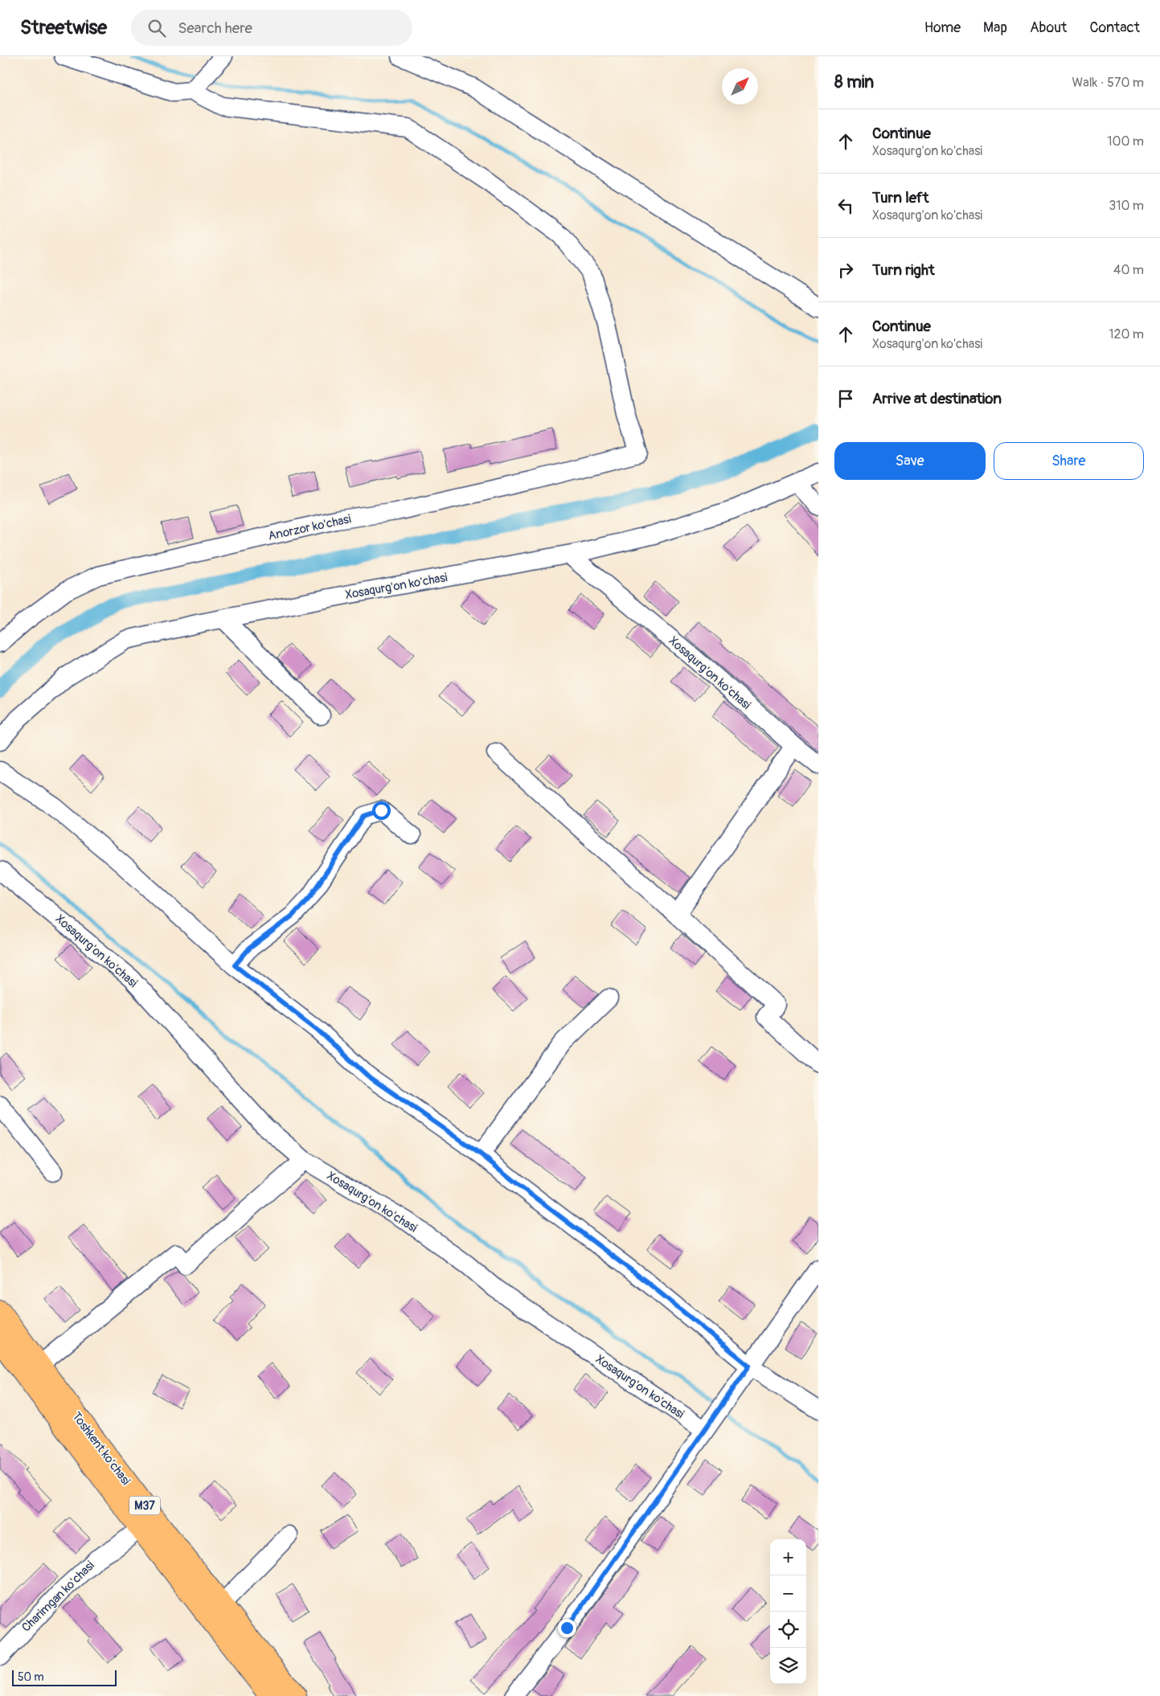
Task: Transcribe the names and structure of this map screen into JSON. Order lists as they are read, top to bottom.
{
  "streets": {
    "highway": ["Toshkent ko'chasi", "M37"],
    "street": ["Anorzor ko'chasi", "Xosaqurg'on ko'chasi", "Charimgan ko'chasi"]
  },
  "crossings": [
    ["Toshkent ko'chasi", "Charimgan ko'chasi"]
  ],
  "scale_bar": "50 m",
  "north": "top right",
  "page": {
    "header": "Streetwise",
    "search": "Search here",
    "nav": [
      "Home",
      "Map",
      "About",
      "Contact"
    ],
    "heading": ["8 min", "Walk · 570 m"],
    "list": [
      ["Continue", "Xosaqurg'on ko'chasi", "100 m"],
      ["Turn left", "Xosaqurg'on ko'chasi", "310 m"],
      ["Turn right", "40 m"],
      ["Continue", "Xosaqurg'on ko'chasi", "120 m"],
      "Arrive at destination"
    ],
    "buttons": ["Save", "Share"],
    "map_buttons": ["+", "−"],
    "scale": "50 m"
  }
}
